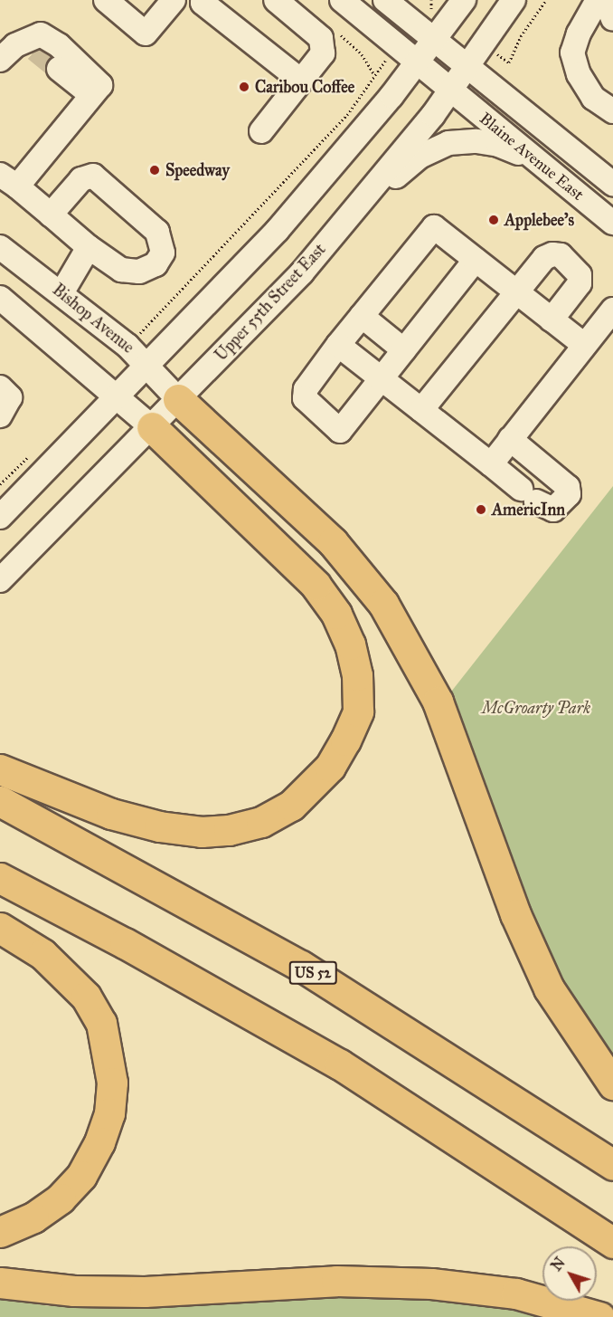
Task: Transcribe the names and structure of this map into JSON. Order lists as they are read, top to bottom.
{
  "streets": {
    "highway": ["US 52"],
    "street": ["Blaine Avenue East", "Upper 55th Street East", "Bishop Avenue"]
  },
  "crossings": [
    ["Blaine Avenue East", "Upper 55th Street East"],
    ["Upper 55th Street East", "Bishop Avenue"]
  ],
  "parks": ["McGroarty Park"],
  "places": [
    "Caribou Coffee",
    "Speedway",
    "Applebee's",
    "AmericInn"
  ],
  "north": "top left"
}
